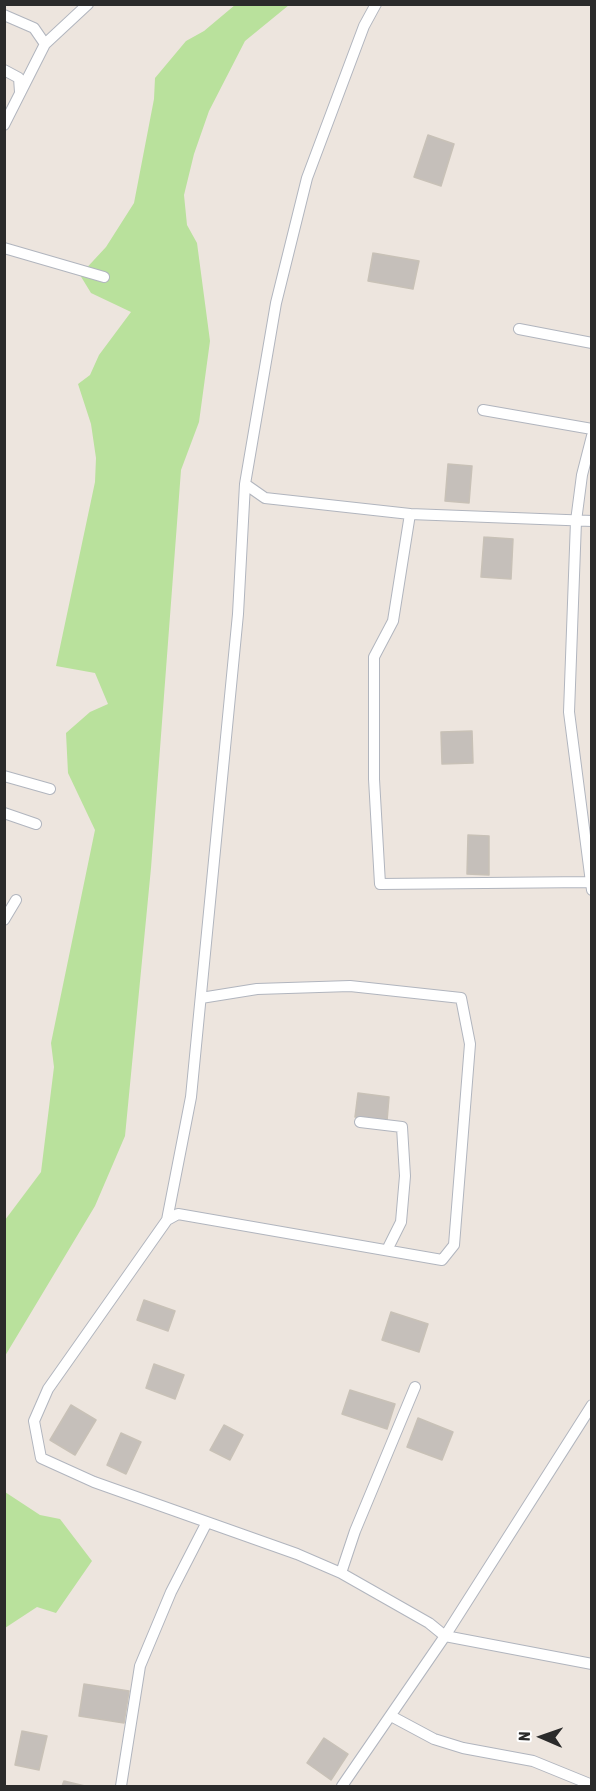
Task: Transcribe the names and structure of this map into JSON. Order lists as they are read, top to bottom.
{
  "north": "left"
}
